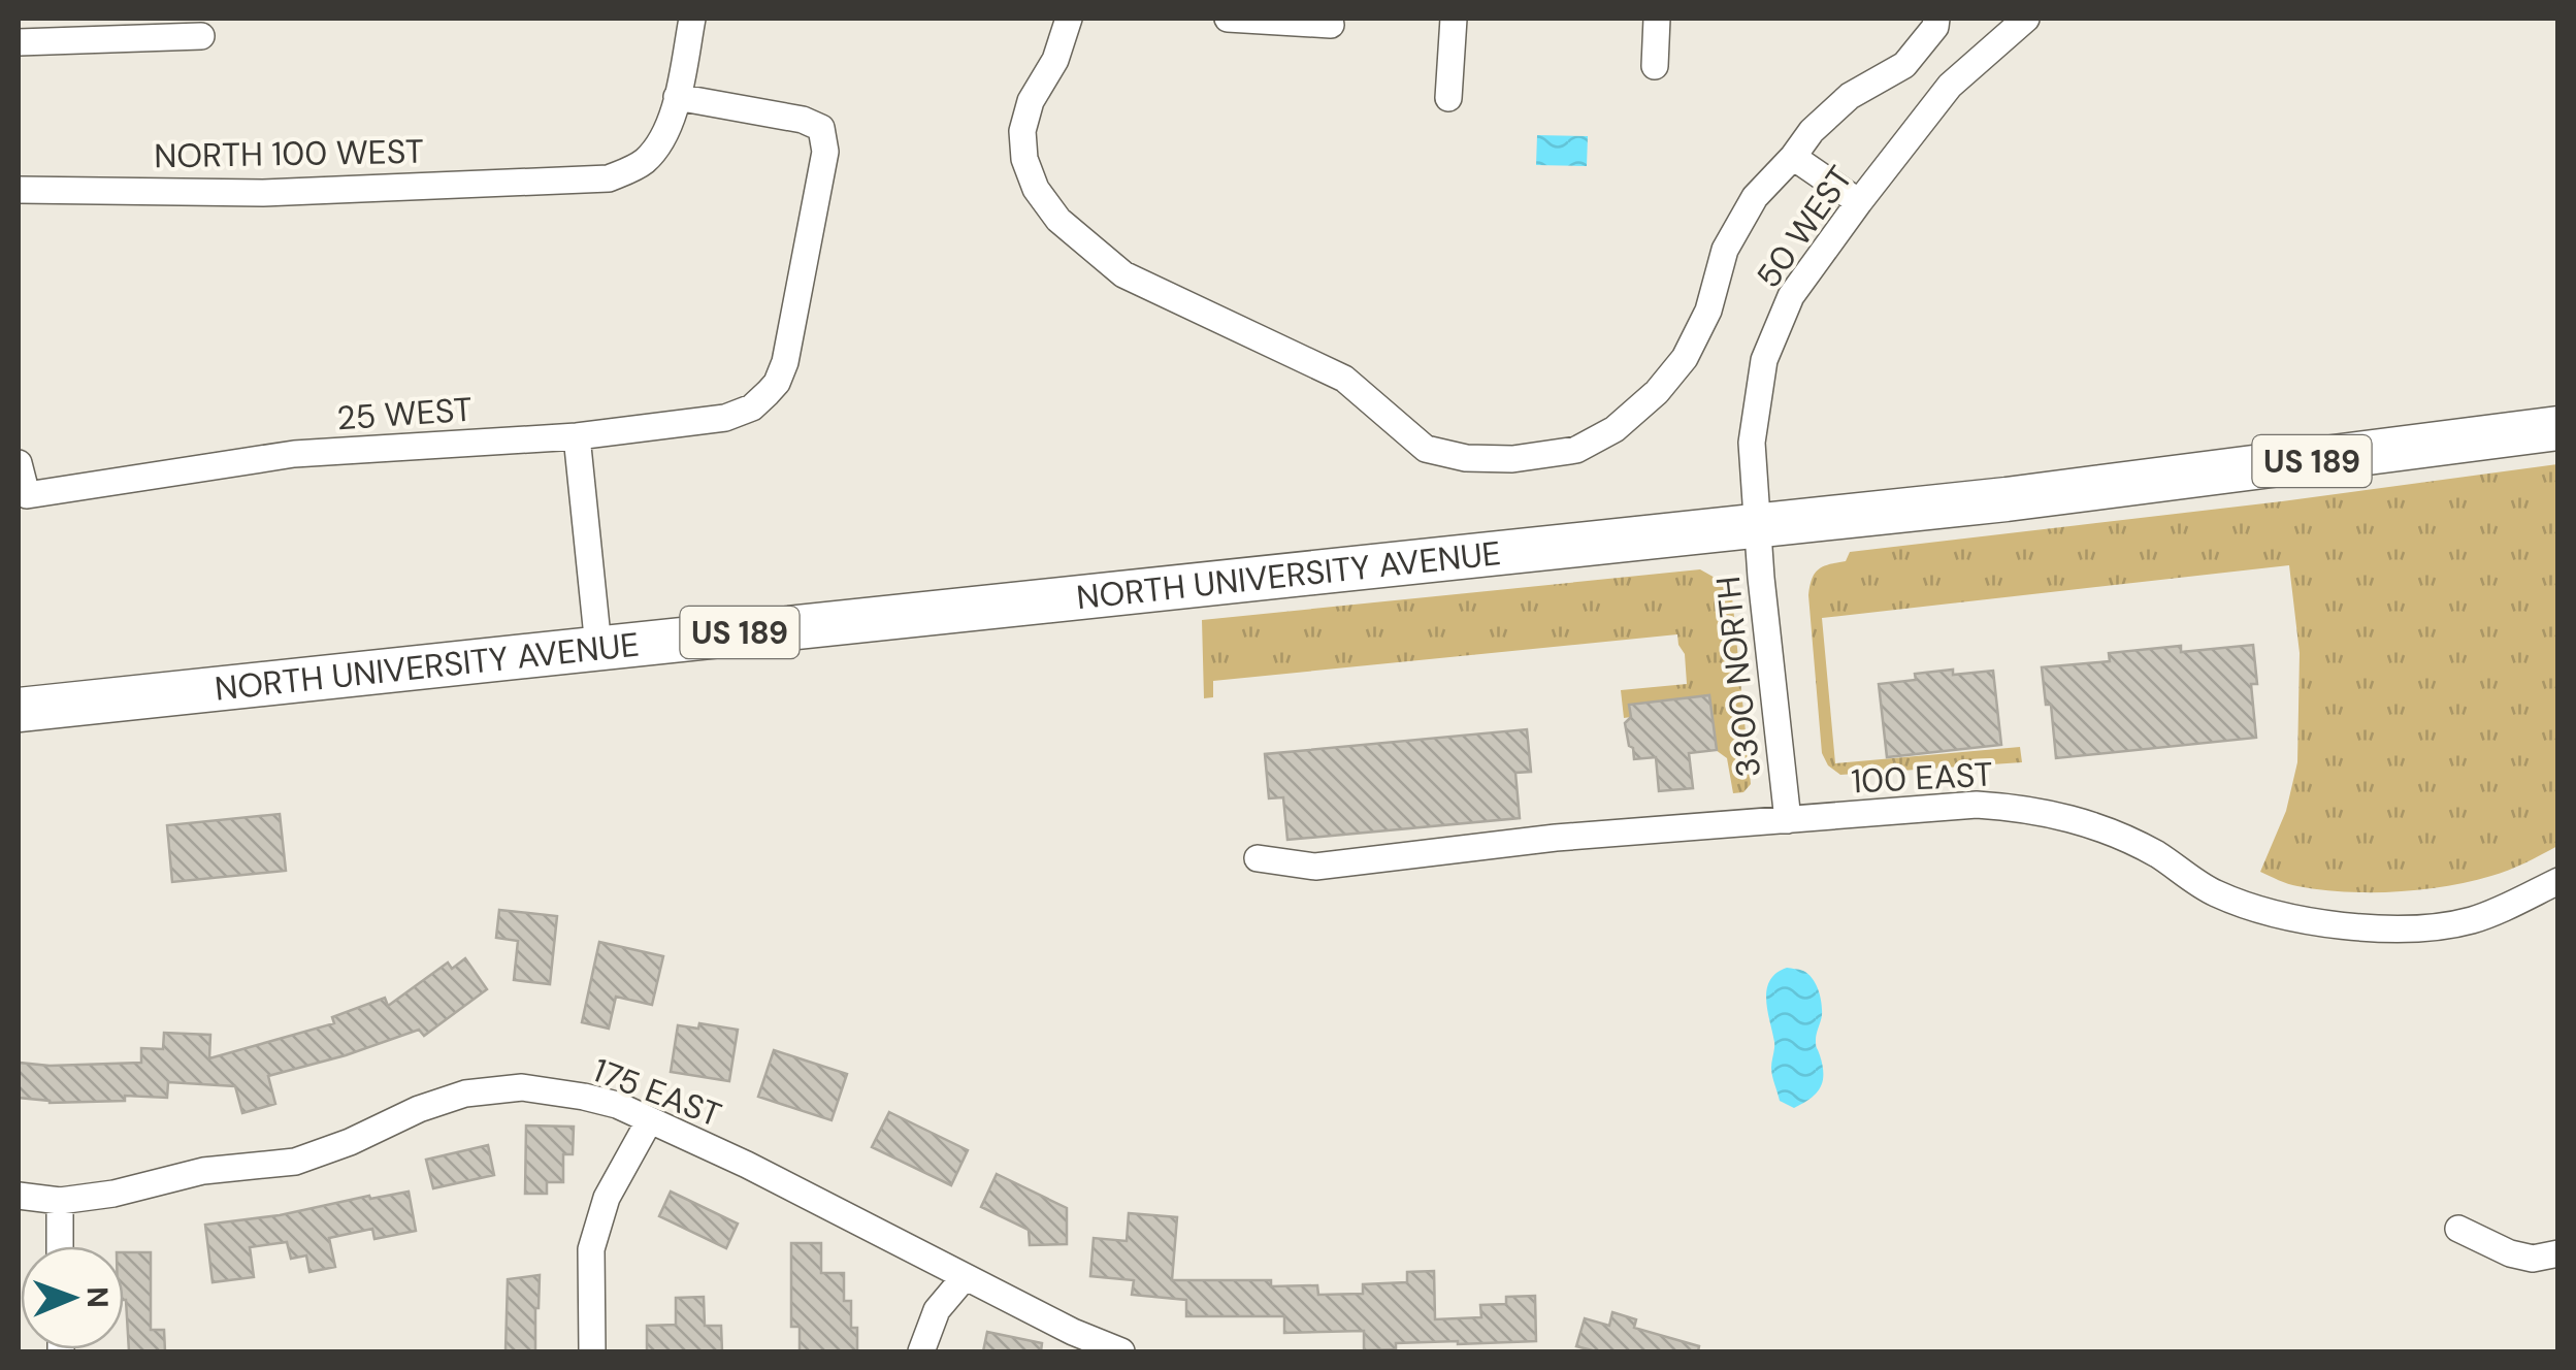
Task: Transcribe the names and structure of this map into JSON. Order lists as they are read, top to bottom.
{
  "streets": {
    "highway": ["US 189", "NORTH UNIVERSITY AVENUE"],
    "street": [
      "NORTH 100 WEST",
      "50 WEST",
      "25 WEST",
      "3300 NORTH",
      "100 EAST",
      "175 EAST"
    ]
  },
  "crossings": [
    ["NORTH 100 WEST", "25 WEST"],
    ["50 WEST", "NORTH UNIVERSITY AVENUE"],
    ["50 WEST", "3300 NORTH"],
    ["NORTH UNIVERSITY AVENUE", "3300 NORTH"],
    ["3300 NORTH", "100 EAST"]
  ],
  "north": "right"
}
